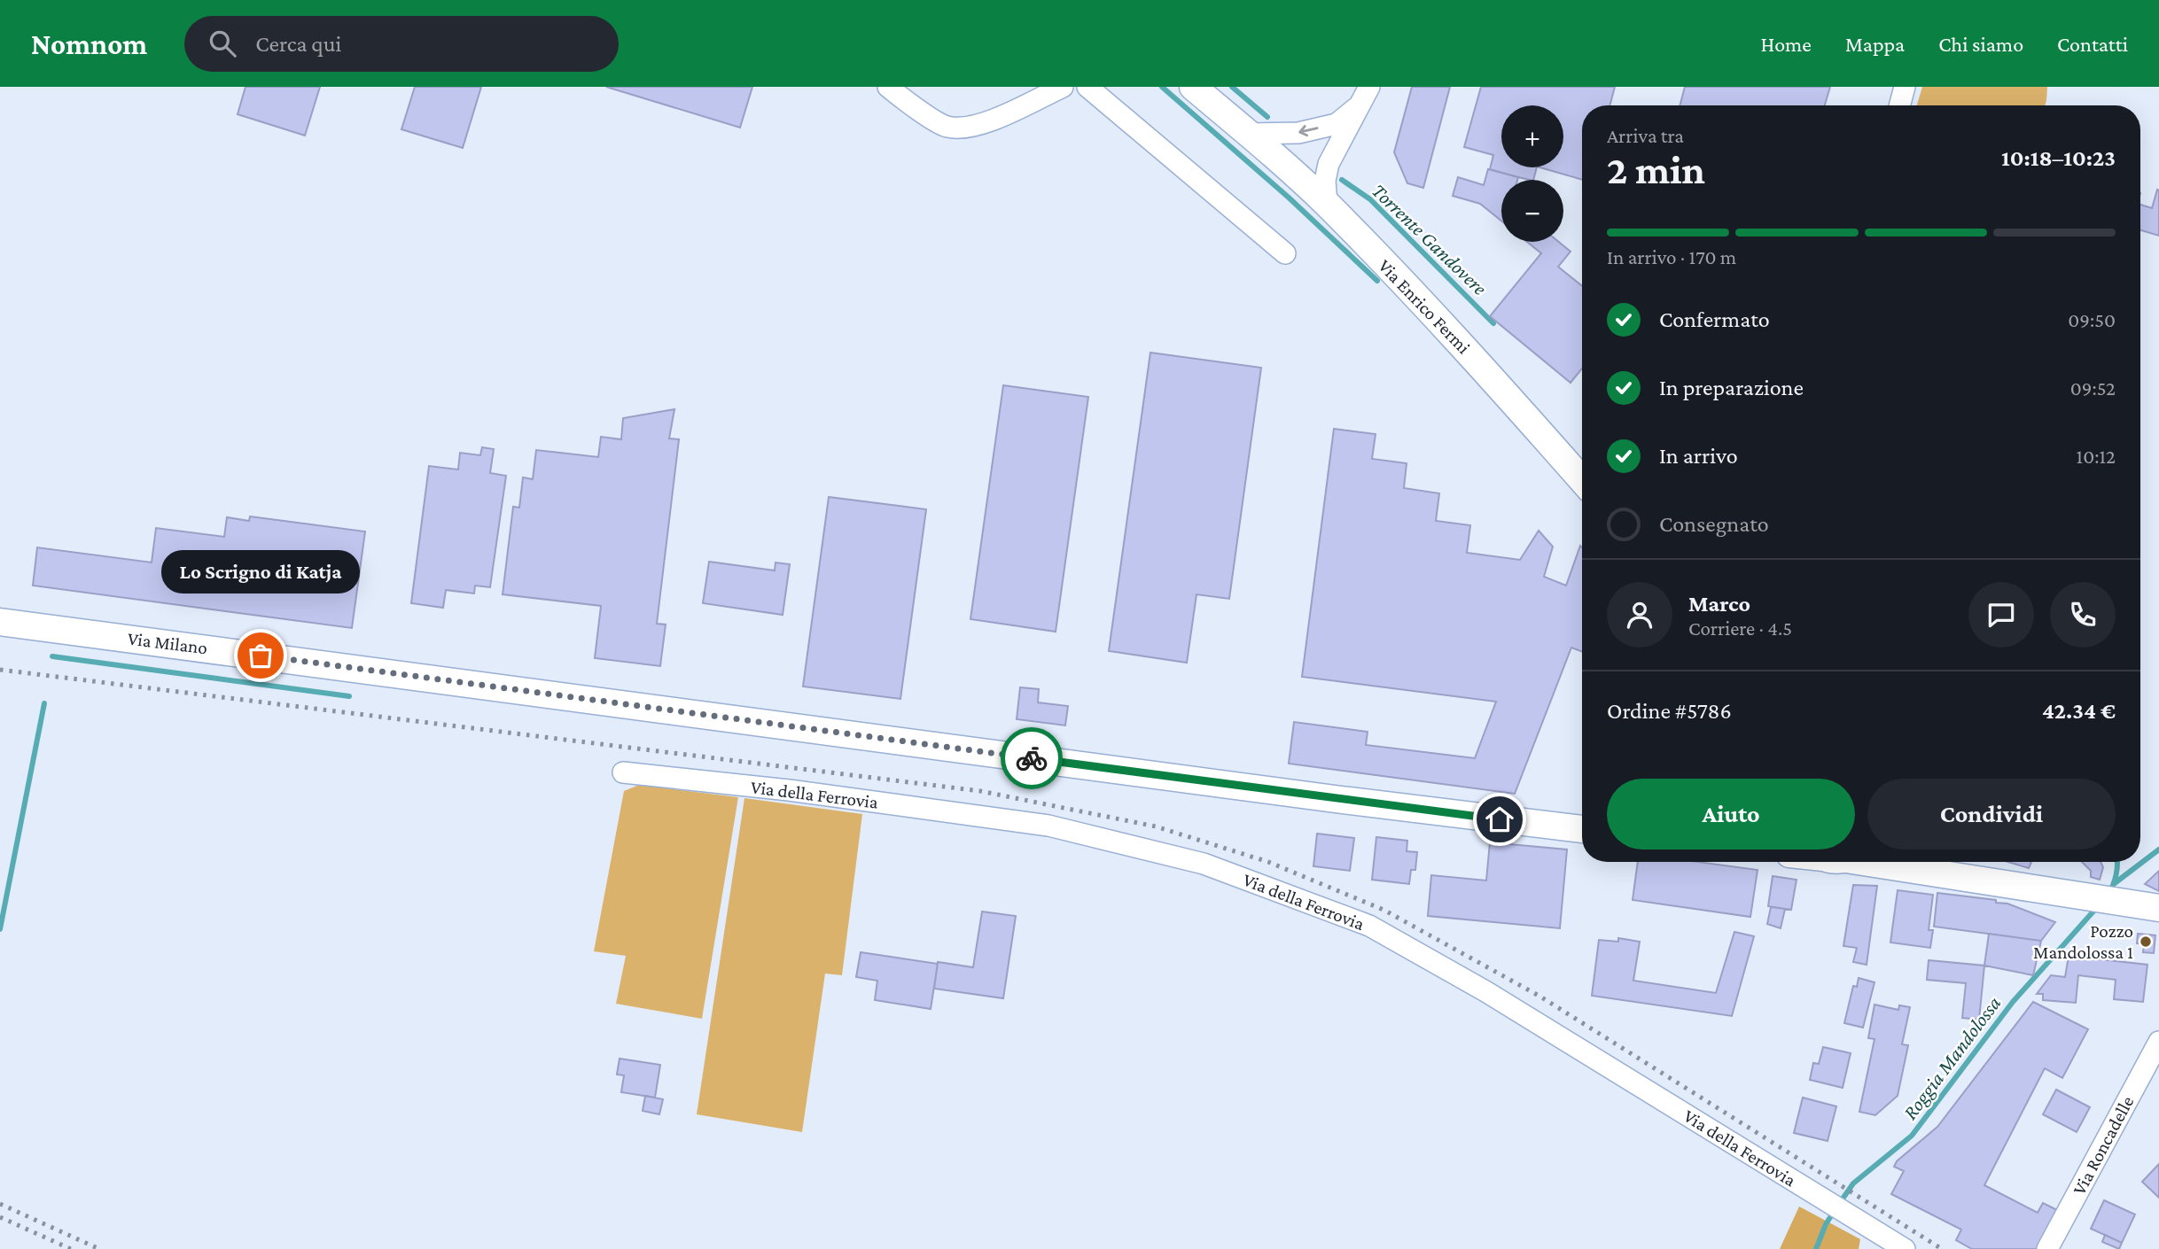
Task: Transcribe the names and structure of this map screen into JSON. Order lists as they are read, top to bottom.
{
  "streets": {
    "main road": ["Via Enrico Fermi", "Via Milano"],
    "street": ["Via della Ferrovia", "Via Roncadelle"]
  },
  "water": ["Torrente Gandovere", "Roggia Mandolossa"],
  "places": ["Lo Scrigno di Katja", "Pozzo Mandolossa 1"],
  "page": {
    "header": "Nomnom",
    "search": "Cerca qui",
    "nav": [
      "Home",
      "Mappa",
      "Chi siamo",
      "Contatti"
    ],
    "map_buttons": ["+", "−"],
    "heading": ["2 min", "Arriva tra", "10:18–10:23"],
    "panel": [
      "Marco",
      "Corriere · 4.5",
      "Ordine #5786",
      "42.34 €"
    ],
    "bar": "In arrivo · 170 m",
    "list": [
      ["Confermato", "09:50"],
      ["In preparazione", "09:52"],
      ["In arrivo", "10:12"],
      "Consegnato"
    ],
    "bubble": "Lo Scrigno di Katja",
    "buttons": ["Aiuto", "Condividi"]
  }
}
